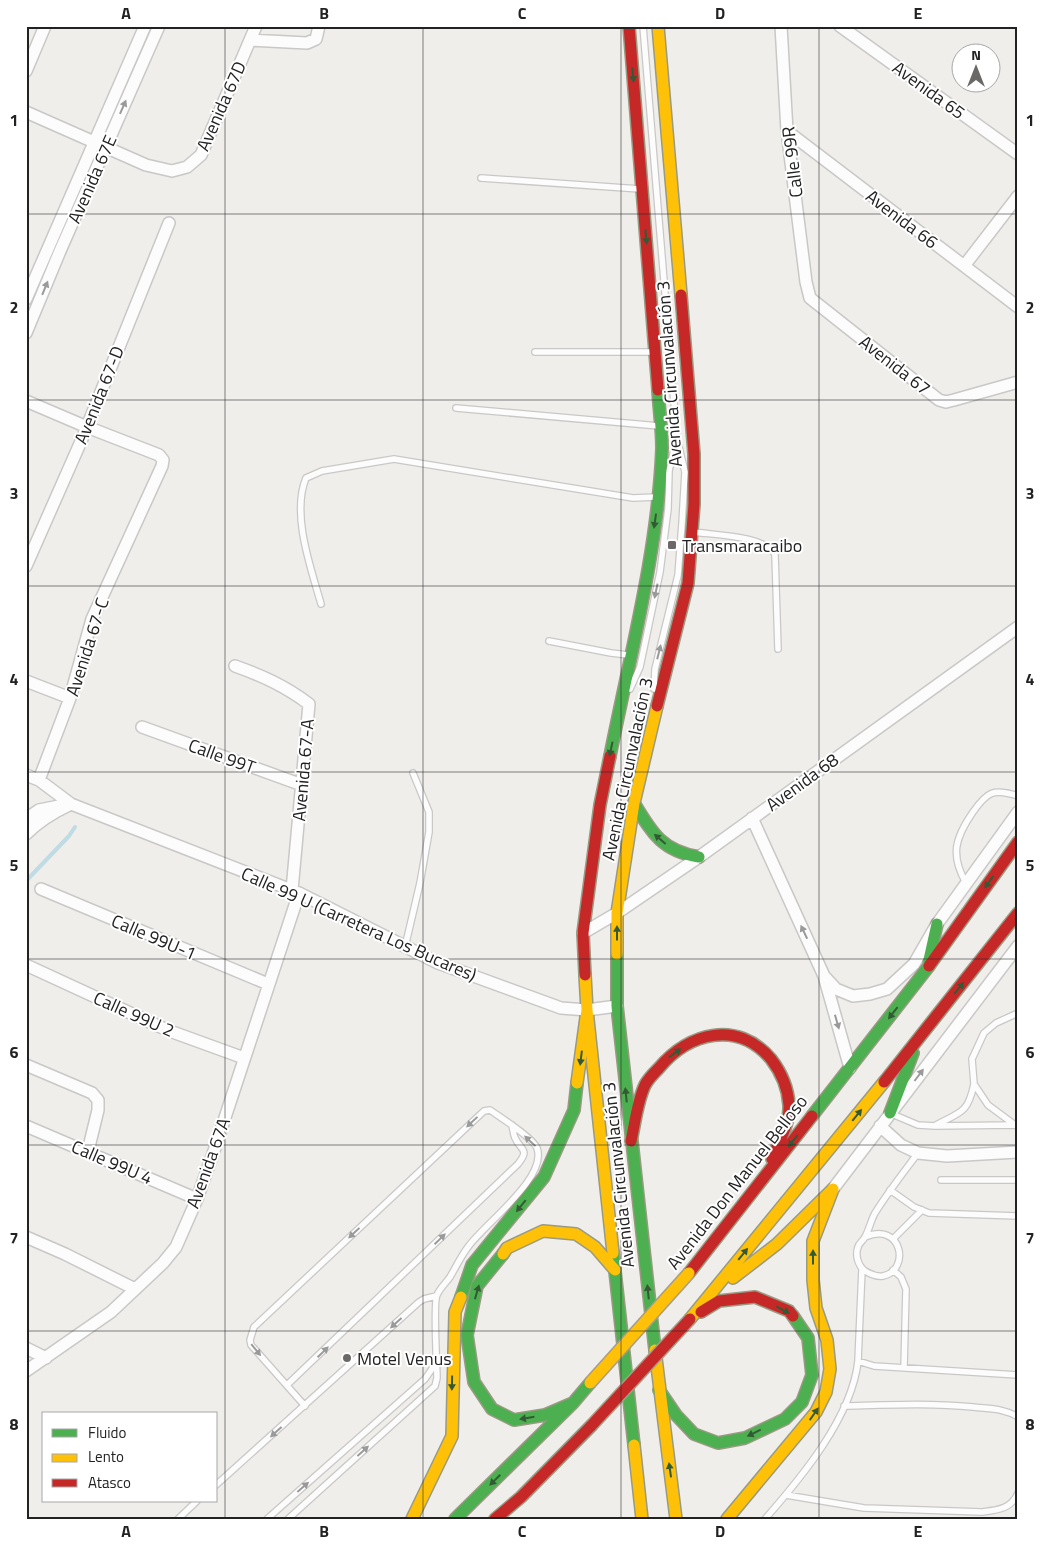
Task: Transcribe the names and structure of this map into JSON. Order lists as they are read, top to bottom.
{
  "streets": {
    "main road": ["Avenida Circunvalación 3", "Avenida Don Manuel Belloso"],
    "street": [
      "Avenida 65",
      "Avenida 67D",
      "Calle 99R",
      "Avenida 67E",
      "Avenida 66",
      "Avenida 67",
      "Avenida 67-D",
      "Avenida 67-C",
      "Calle 99T",
      "Avenida 67-A",
      "Avenida 68",
      "Calle 99 U (Carretera Los Bucares)",
      "Calle 99U-1",
      "Calle 99U 2",
      "Calle 99U 4",
      "Avenida 67A"
    ]
  },
  "crossings": [
    ["Avenida 67D", "Avenida 67E"],
    ["Calle 99R", "Avenida 66"],
    ["Calle 99R", "Avenida 67"],
    ["Avenida Circunvalación 3", "Avenida 68"],
    ["Avenida Circunvalación 3", "Calle 99 U (Carretera Los Bucares)"],
    ["Avenida 67-D", "Avenida 67-C"],
    ["Avenida 67-C", "Calle 99 U (Carretera Los Bucares)"],
    ["Calle 99T", "Avenida 67-A"],
    ["Avenida 67-A", "Calle 99 U (Carretera Los Bucares)"],
    ["Avenida 67-A", "Avenida 67A"],
    ["Calle 99 U (Carretera Los Bucares)", "Avenida 67A"],
    ["Calle 99U-1", "Avenida 67A"],
    ["Calle 99U 2", "Avenida 67A"],
    ["Calle 99U 4", "Avenida 67A"]
  ],
  "places": {
    "transit": ["Transmaracaibo"],
    "other": ["Motel Venus"]
  },
  "legend": ["Fluido", "Lento", "Atasco"],
  "north": "top",
  "grid": {
    "columns": [
      "A",
      "B",
      "C",
      "D",
      "E"
    ],
    "rows": [
      "1",
      "2",
      "3",
      "4",
      "5",
      "6",
      "7",
      "8"
    ]
  }
}
